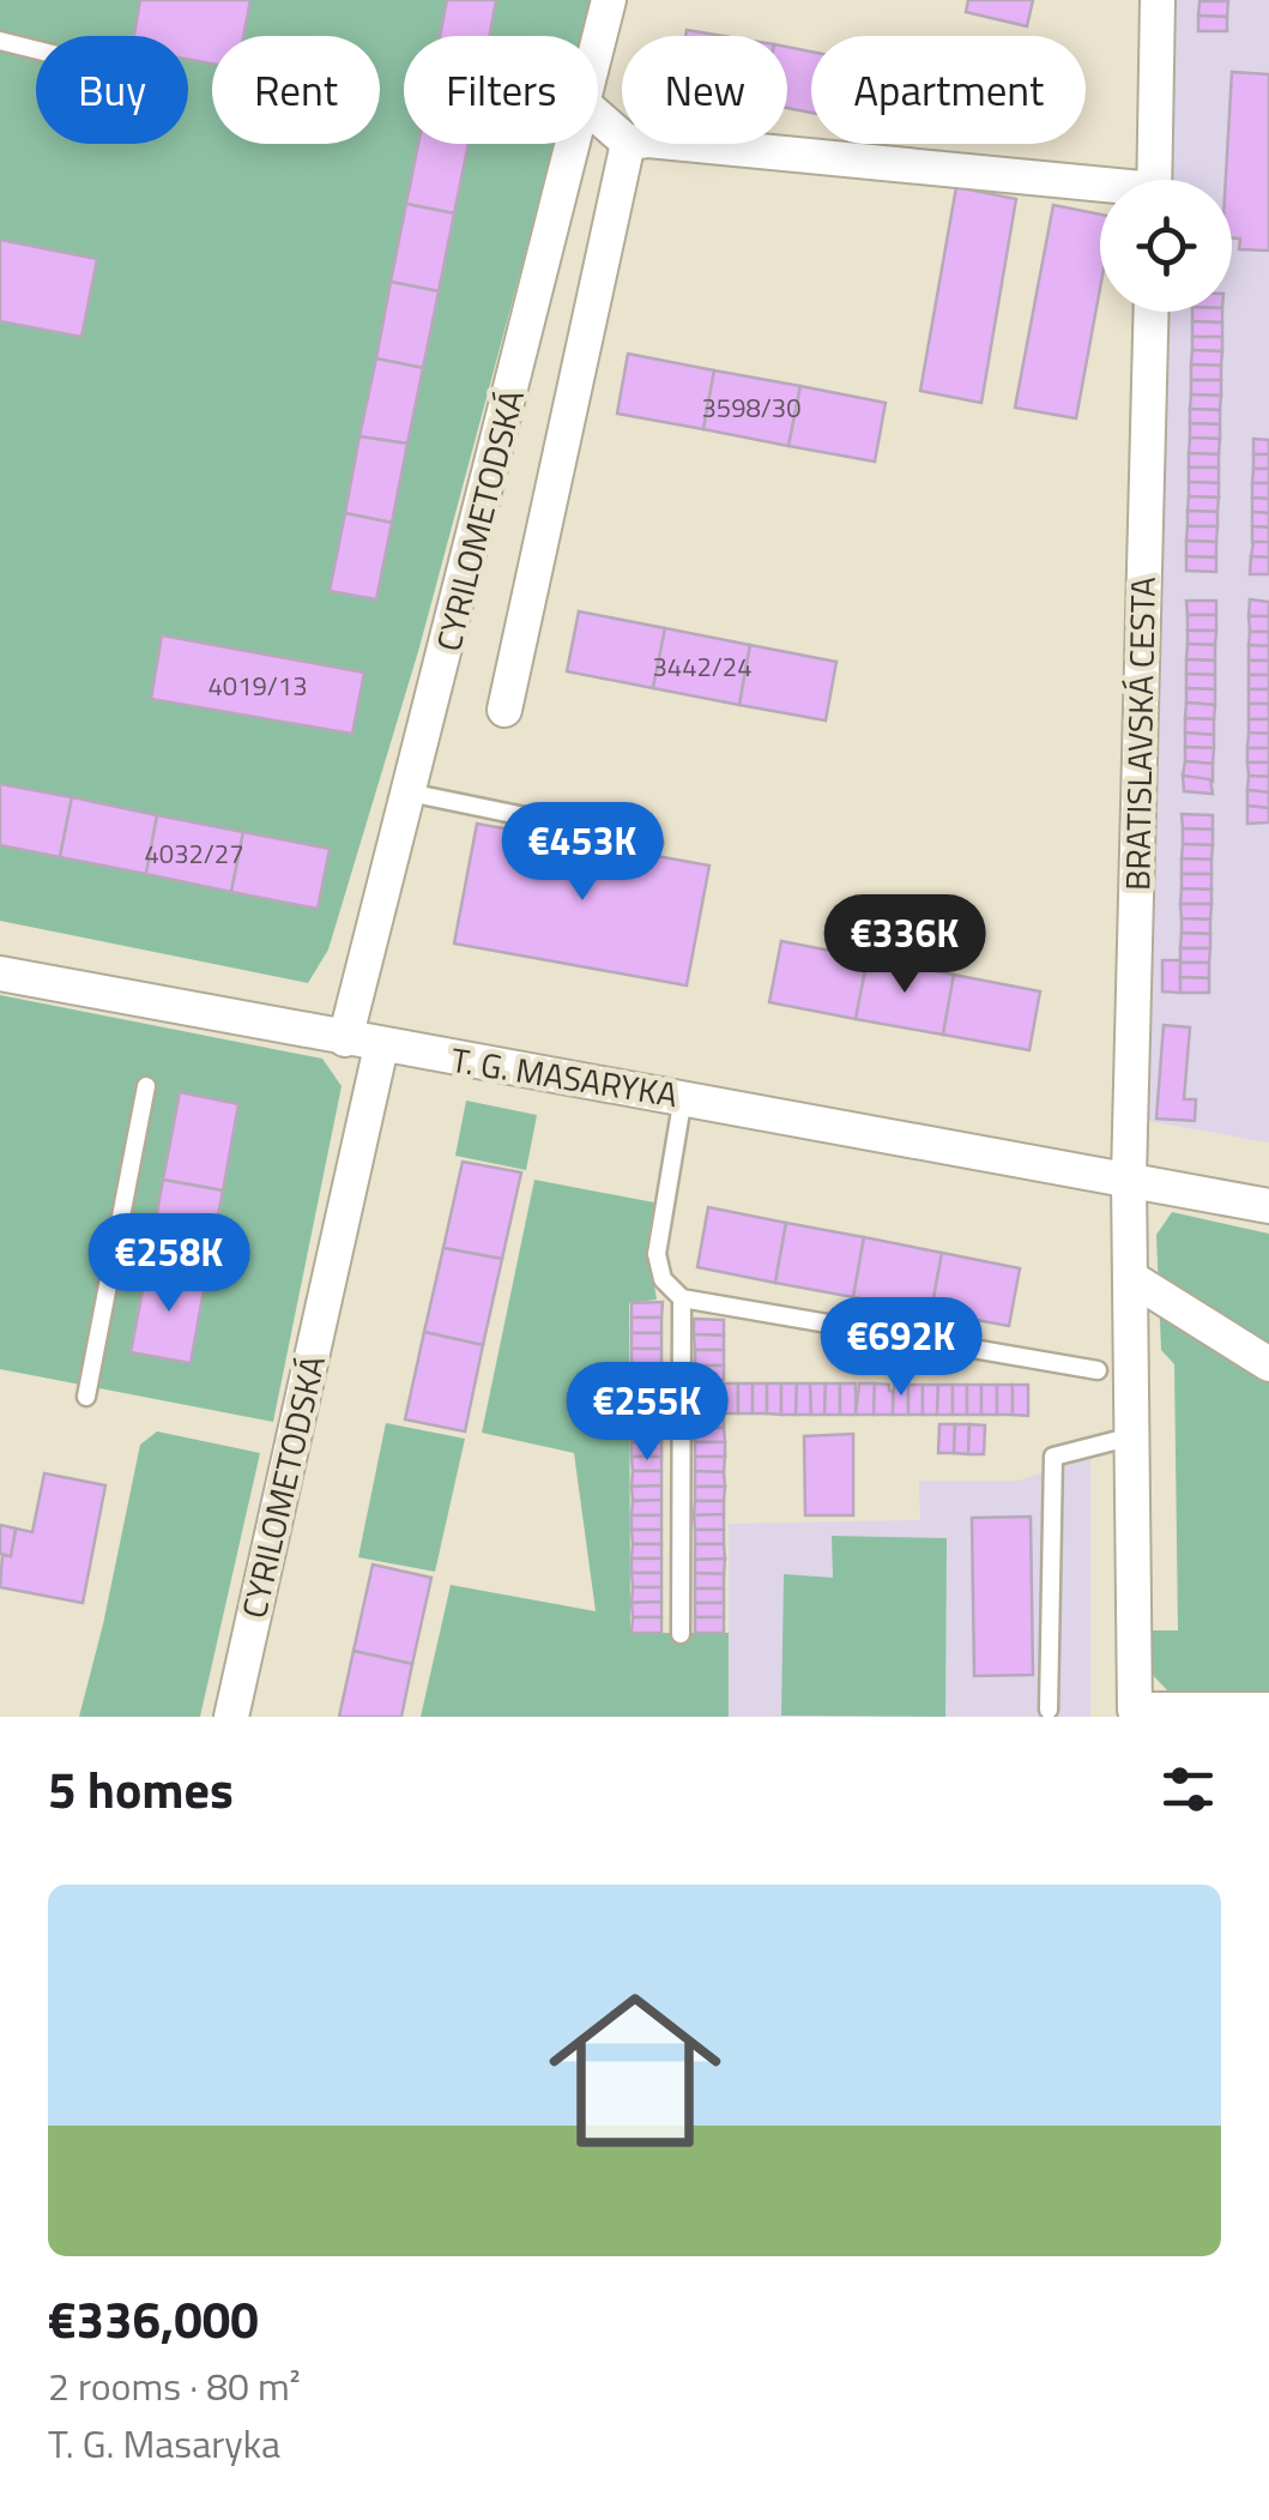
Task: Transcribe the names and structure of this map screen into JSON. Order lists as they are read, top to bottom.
{
  "streets": {
    "street": ["CYRILOMETODSKÁ", "BRATISLAVSKÁ CESTA", "T. G. MASARYKA"]
  },
  "crossings": [
    ["CYRILOMETODSKÁ", "T. G. MASARYKA"],
    ["BRATISLAVSKÁ CESTA", "T. G. MASARYKA"]
  ],
  "house_numbers": [
    "3598/30",
    "3442/24",
    "4019/13",
    "4032/27"
  ],
  "page": {
    "chip": [
      "Buy",
      "Rent",
      "Filters",
      "New",
      "Apartment"
    ],
    "price": [
      "€453K",
      "€336K",
      "€258K",
      "€692K",
      "€255K"
    ],
    "heading": "5 homes",
    "list": [
      {
        "name": "€336,000",
        "note": "2 rooms · 80 m² · T. G. Masaryka"
      }
    ]
  }
}
